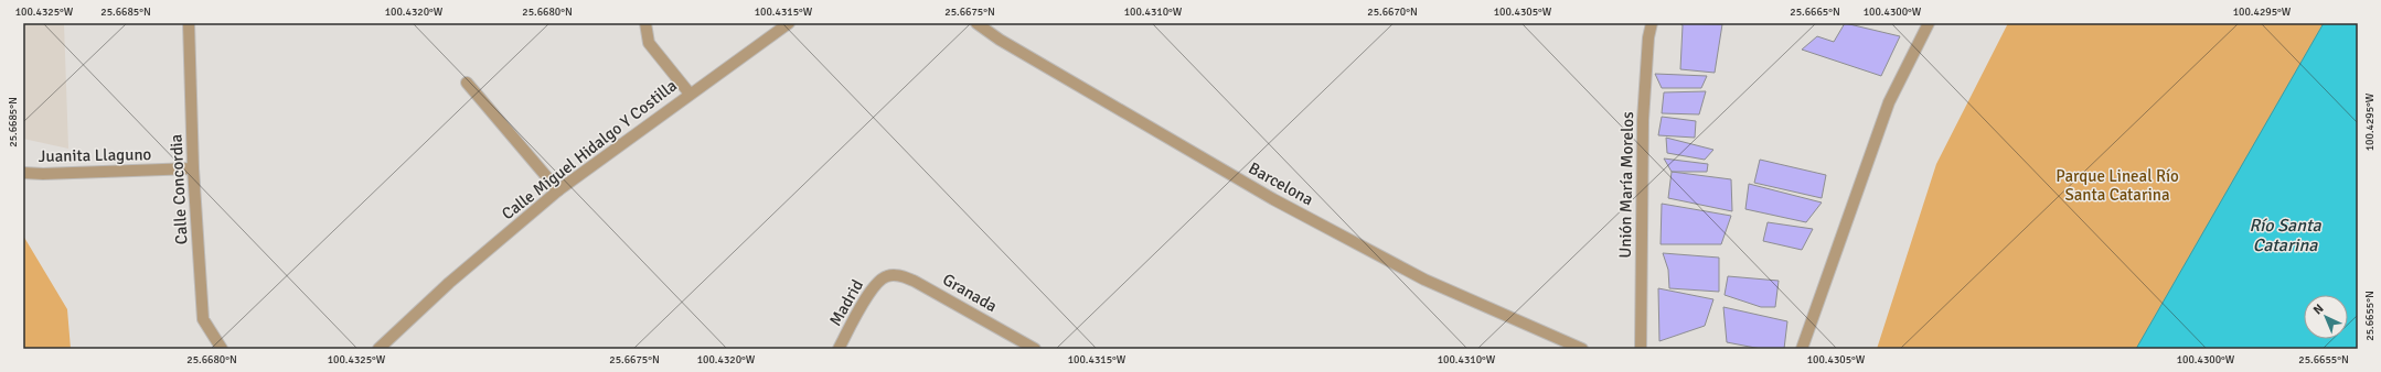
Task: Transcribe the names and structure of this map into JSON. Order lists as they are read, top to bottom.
{
  "streets": {
    "street": [
      "Calle Miguel Hidalgo Y Costilla",
      "Juanita Llaguno",
      "Barcelona",
      "Unión María Morelos",
      "Calle Concordia",
      "Granada",
      "Madrid"
    ]
  },
  "crossings": [
    ["Juanita Llaguno", "Calle Concordia"],
    ["Granada", "Madrid"]
  ],
  "water": ["Río Santa Catarina"],
  "parks": ["Parque Lineal Río Santa Catarina"],
  "north": "top left",
  "coordinates": [
    "100.4325°W",
    "25.6685°N",
    "100.4320°W",
    "25.6680°N",
    "100.4315°W",
    "25.6675°N",
    "100.4310°W",
    "25.6670°N",
    "100.4305°W",
    "25.6665°N",
    "100.4300°W",
    "100.4295°W",
    "25.6655°N"
  ]
}
